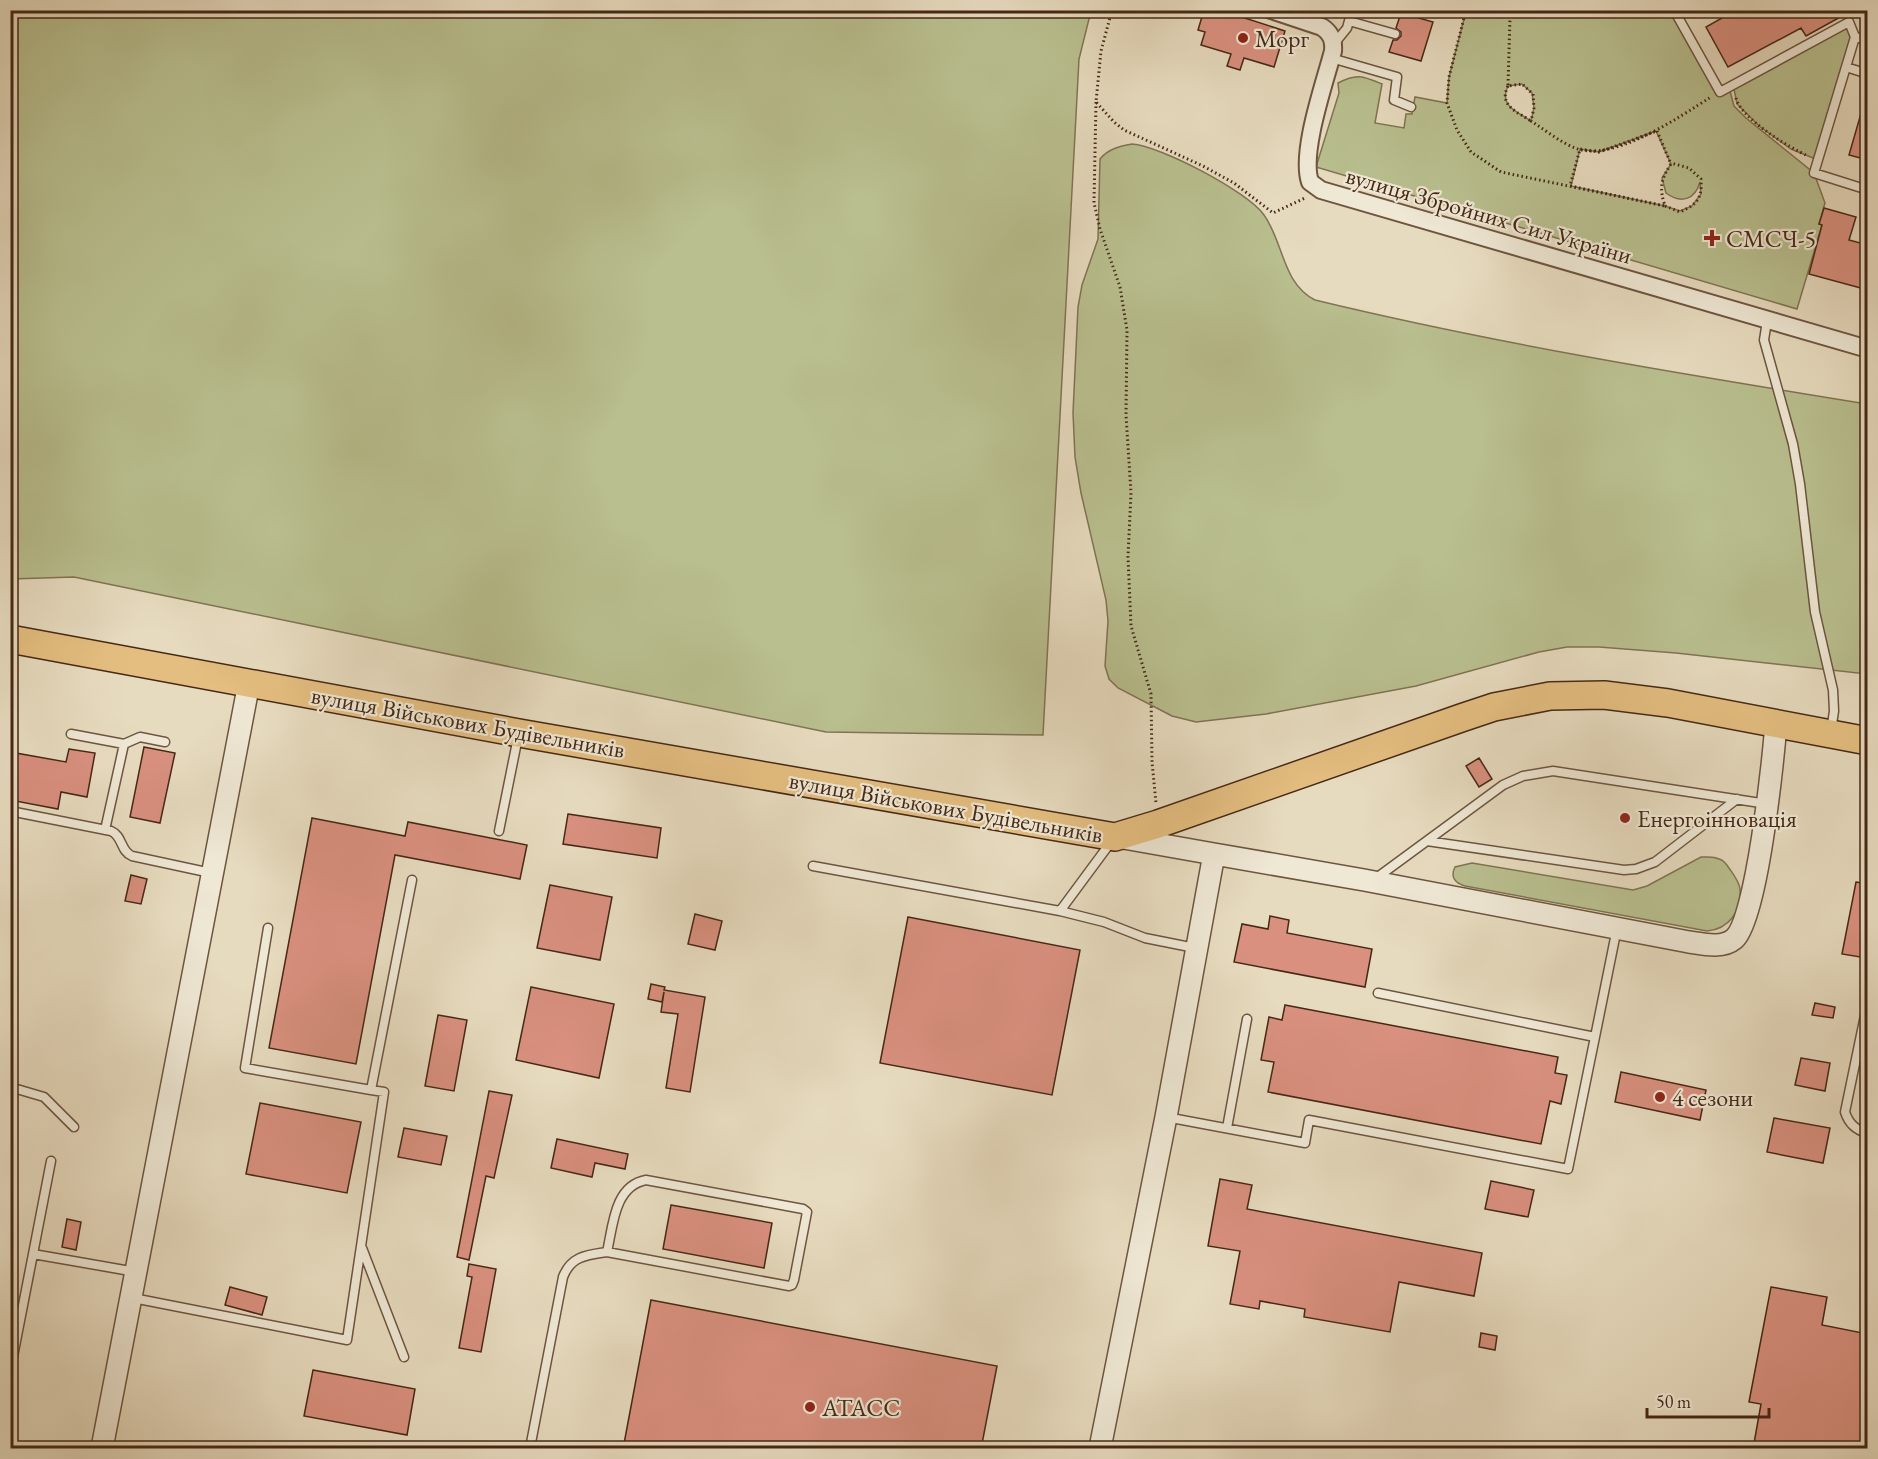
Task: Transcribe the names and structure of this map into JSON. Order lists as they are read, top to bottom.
{
  "streets": {
    "main road": ["вулиця Військових Будівельників"],
    "street": ["вулиця Збройних Сил України"]
  },
  "places": {
    "other": [
      "Морг",
      "Енергоінновація",
      "4 сезони",
      "АТАСС"
    ],
    "health": ["СМСЧ-5"]
  },
  "scale_bar": "50 m"
}
